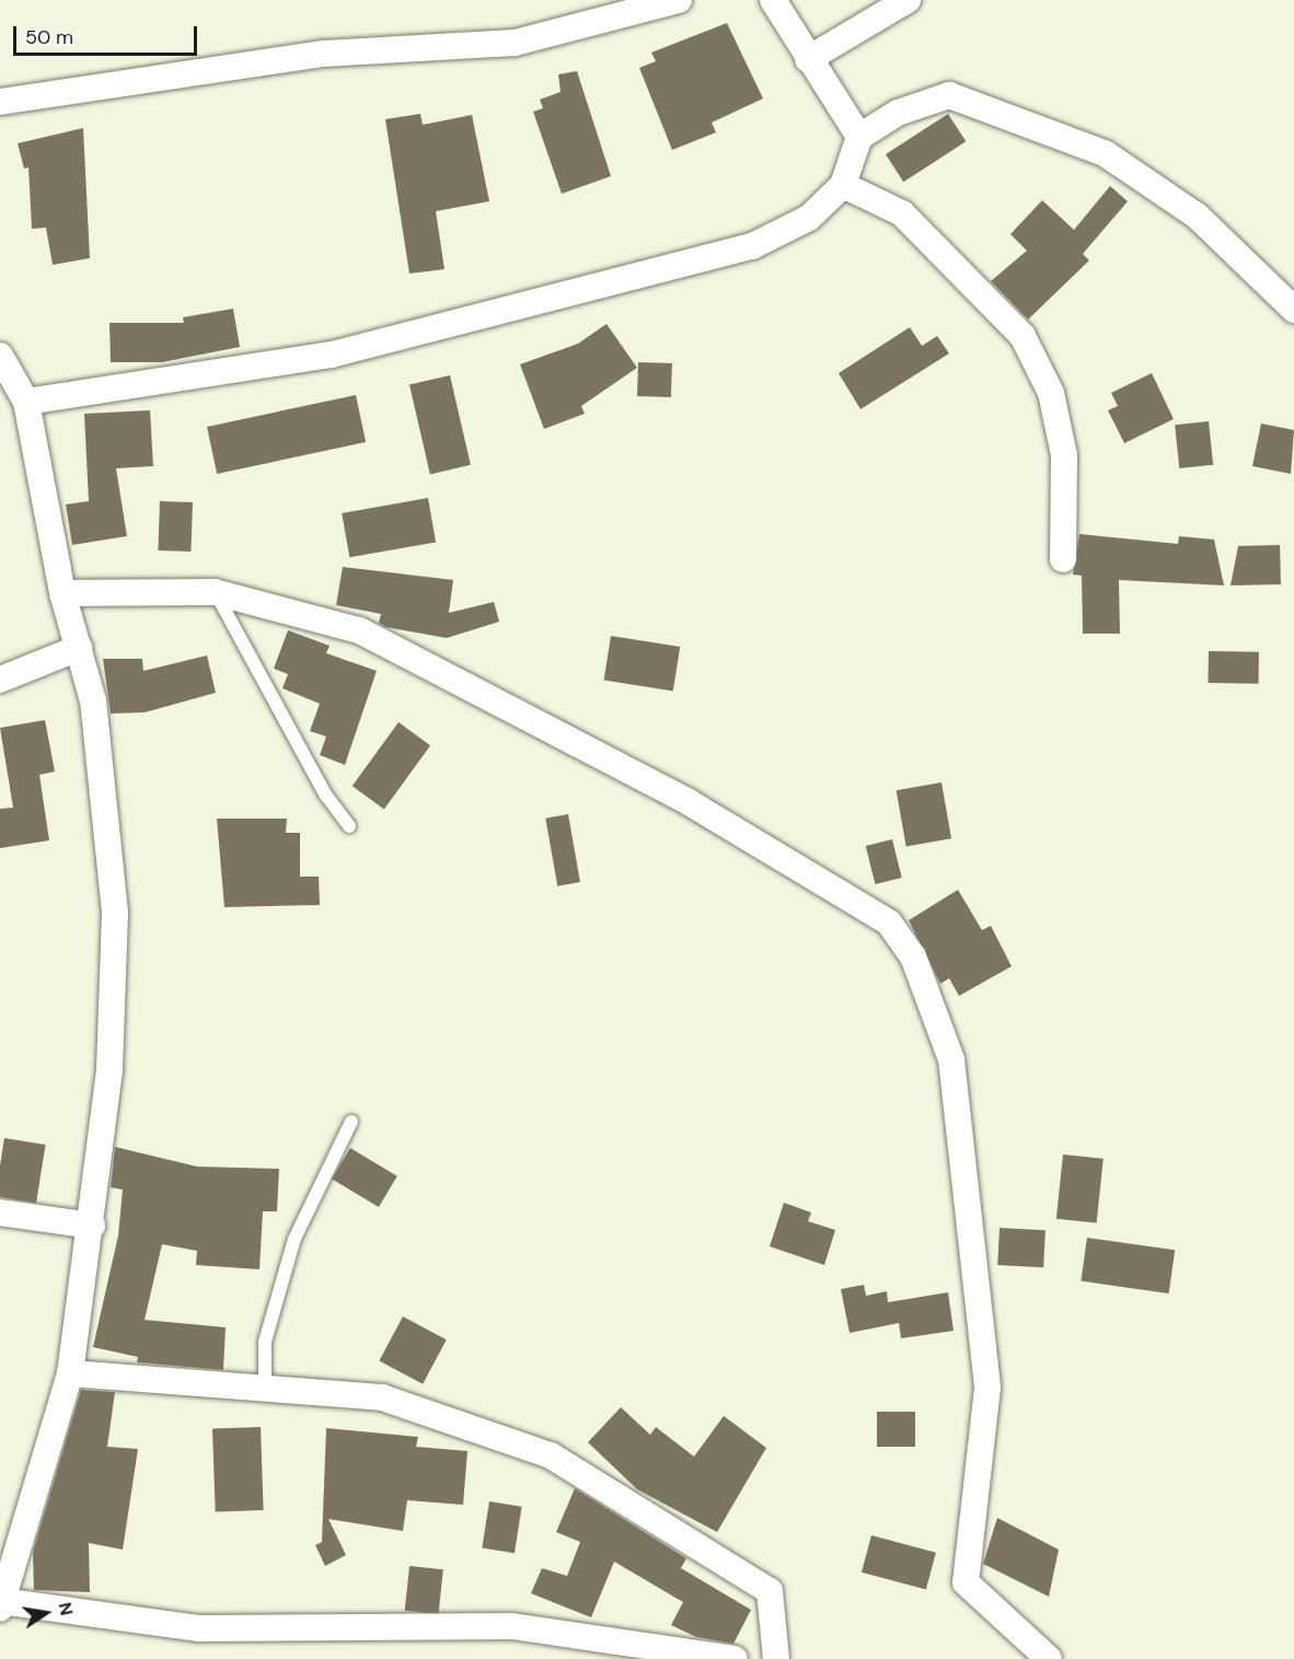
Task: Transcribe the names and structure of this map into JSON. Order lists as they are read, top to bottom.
{
  "scale_bar": "50 m",
  "north": "right"
}
